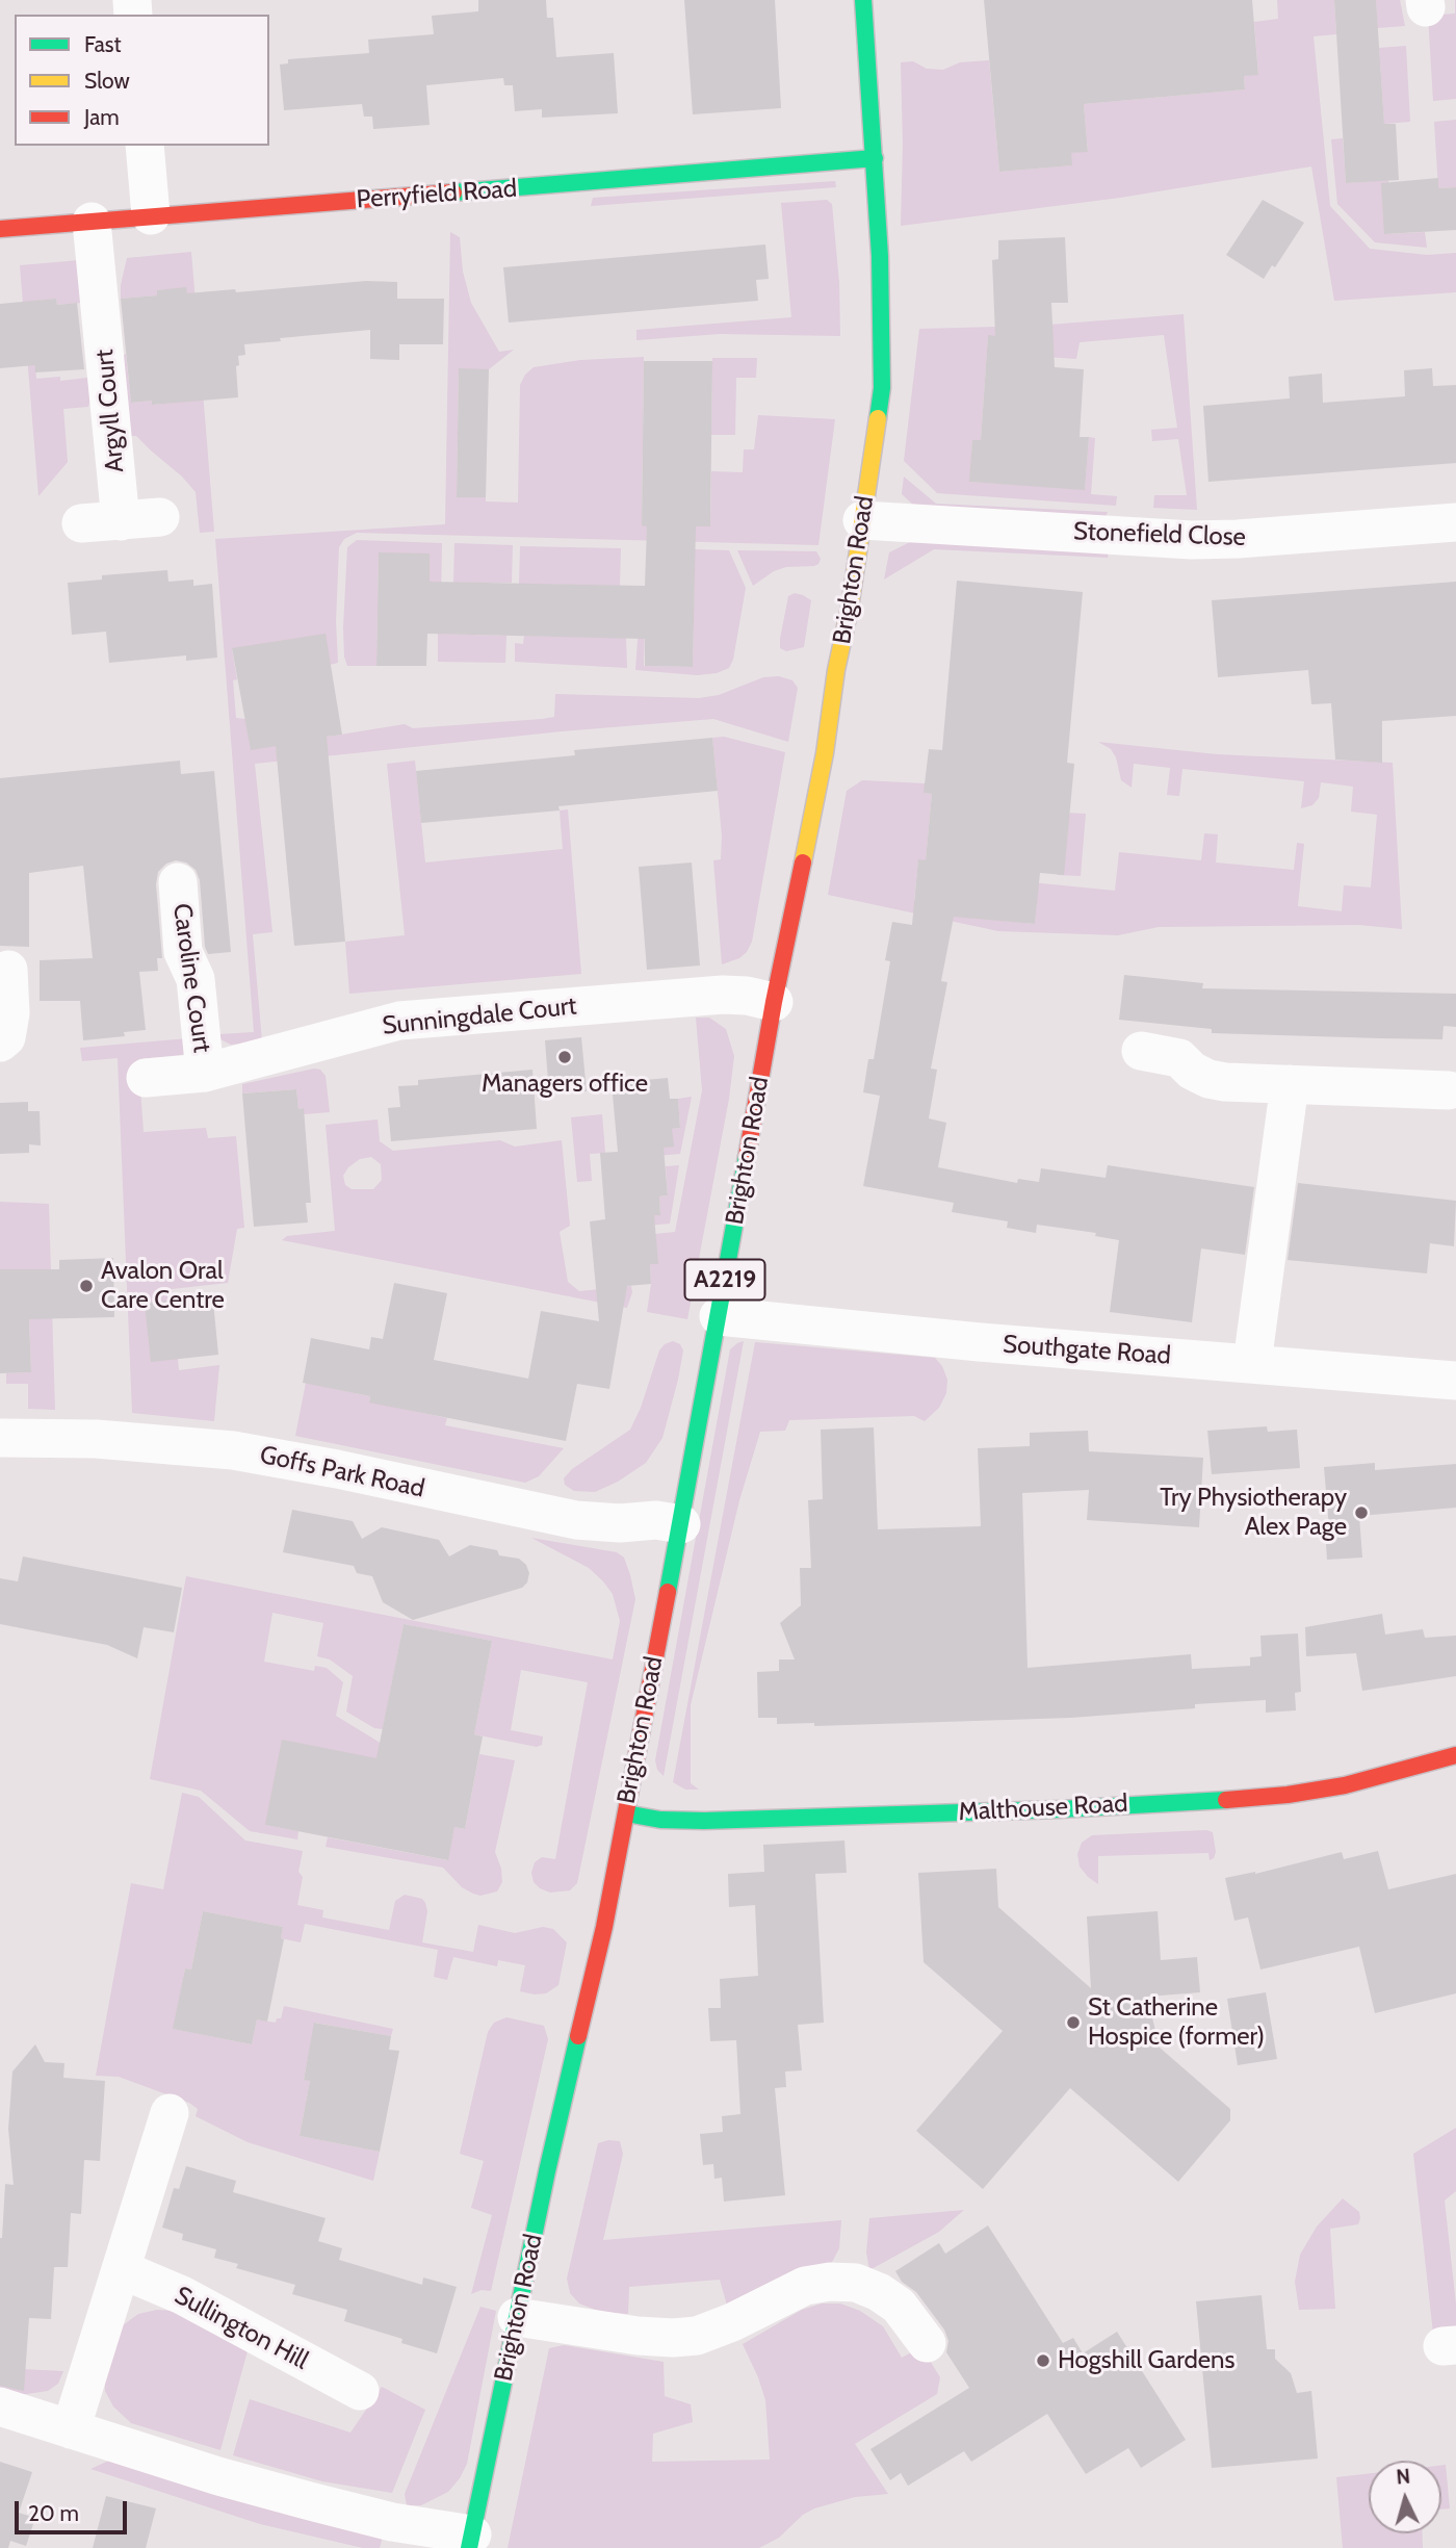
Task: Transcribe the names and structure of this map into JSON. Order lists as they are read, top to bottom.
{
  "streets": {
    "main road": [
      "Perryfield Road",
      "Brighton Road",
      "A2219",
      "Malthouse Road"
    ],
    "street": [
      "Argyll Court",
      "Stonefield Close",
      "Caroline Court",
      "Sunningdale Court",
      "Southgate Road",
      "Goffs Park Road",
      "Sullington Hill"
    ]
  },
  "crossings": [
    ["Perryfield Road", "Argyll Court"],
    ["Perryfield Road", "Brighton Road"],
    ["Stonefield Close", "Brighton Road"],
    ["Brighton Road", "Sunningdale Court"],
    ["Brighton Road", "Southgate Road"],
    ["Brighton Road", "Goffs Park Road"],
    ["Brighton Road", "Malthouse Road"],
    ["Caroline Court", "Sunningdale Court"]
  ],
  "places": [
    "Managers office",
    "Avalon Oral Care Centre",
    "Try Physiotherapy Alex Page",
    "St Catherine Hospice (former)",
    "Hogshill Gardens"
  ],
  "legend": ["Fast", "Slow", "Jam"],
  "scale_bar": "20 m",
  "north": "top"
}
